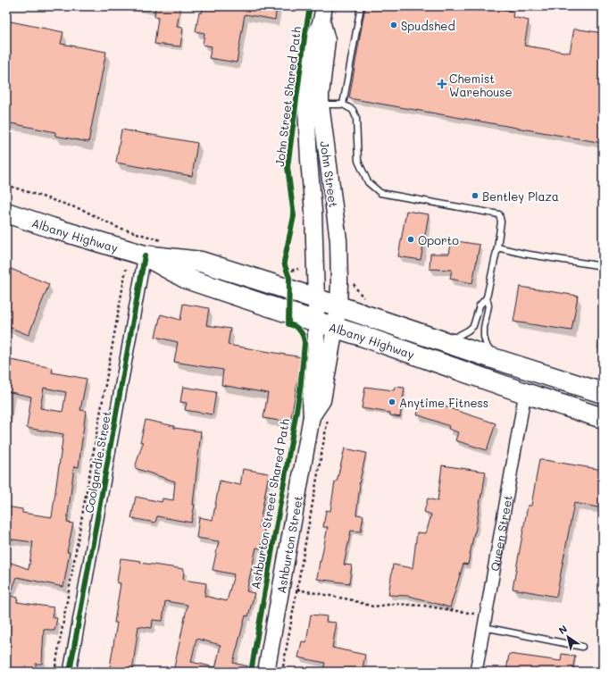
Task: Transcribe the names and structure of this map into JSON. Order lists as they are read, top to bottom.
{
  "streets": {
    "highway": ["Albany Highway"],
    "main road": ["John Street", "Ashburton Street"],
    "street": ["Coolgardie Street", "Queen Street"],
    "cycle path": ["John Street Shared Path"]
  },
  "crossings": [
    ["John Street", "Albany Highway"],
    ["John Street", "Ashburton Street"],
    ["Albany Highway", "Coolgardie Street"],
    ["Albany Highway", "Queen Street"],
    ["Albany Highway", "Ashburton Street"]
  ],
  "places": {
    "other": [
      "Spudshed",
      "Bentley Plaza",
      "Oporto",
      "Anytime Fitness"
    ],
    "health": ["Chemist Warehouse"]
  },
  "north": "top left"
}
